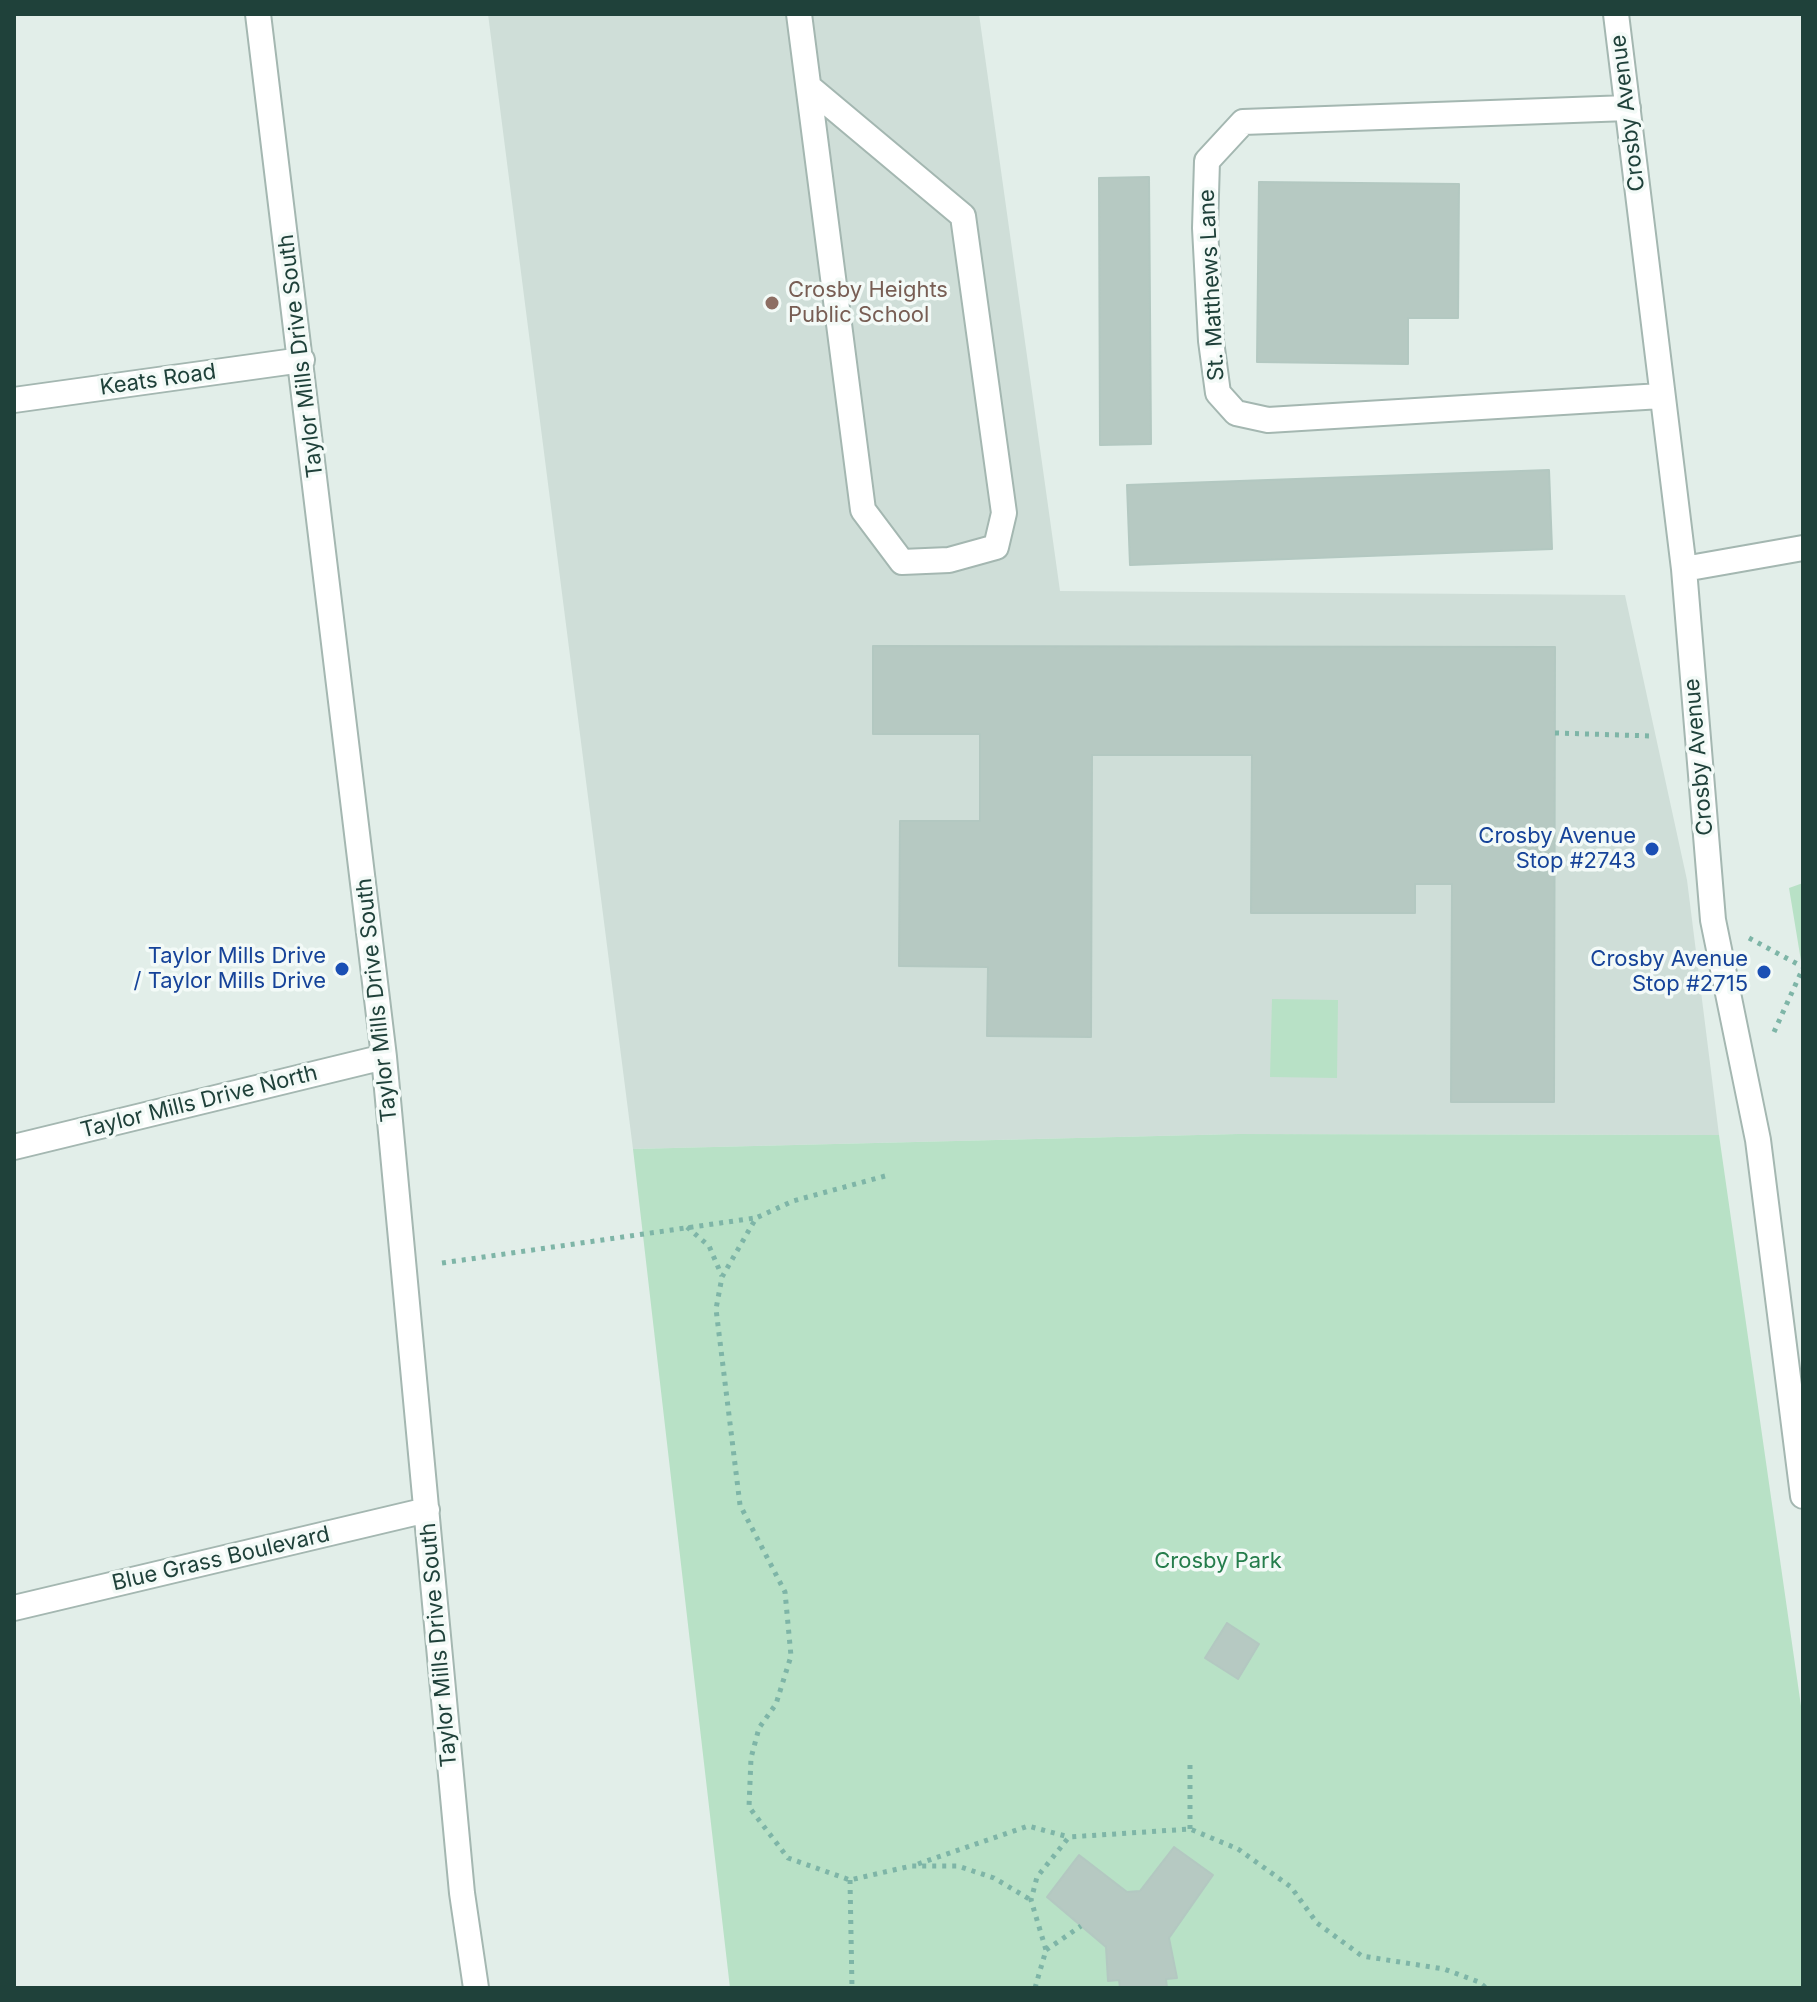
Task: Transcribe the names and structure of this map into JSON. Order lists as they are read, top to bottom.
{
  "streets": {
    "street": [
      "Crosby Avenue",
      "St. Matthews Lane",
      "Taylor Mills Drive South",
      "Keats Road",
      "Taylor Mills Drive North",
      "Blue Grass Boulevard"
    ]
  },
  "crossings": [
    ["Crosby Avenue", "St. Matthews Lane"],
    ["Taylor Mills Drive South", "Keats Road"],
    ["Taylor Mills Drive South", "Taylor Mills Drive North"],
    ["Taylor Mills Drive South", "Blue Grass Boulevard"]
  ],
  "parks": ["Crosby Park"],
  "places": [
    "Crosby Heights Public School",
    "Crosby Avenue Stop #2743",
    "Taylor Mills Drive / Taylor Mills Drive",
    "Crosby Avenue Stop #2715"
  ]
}
